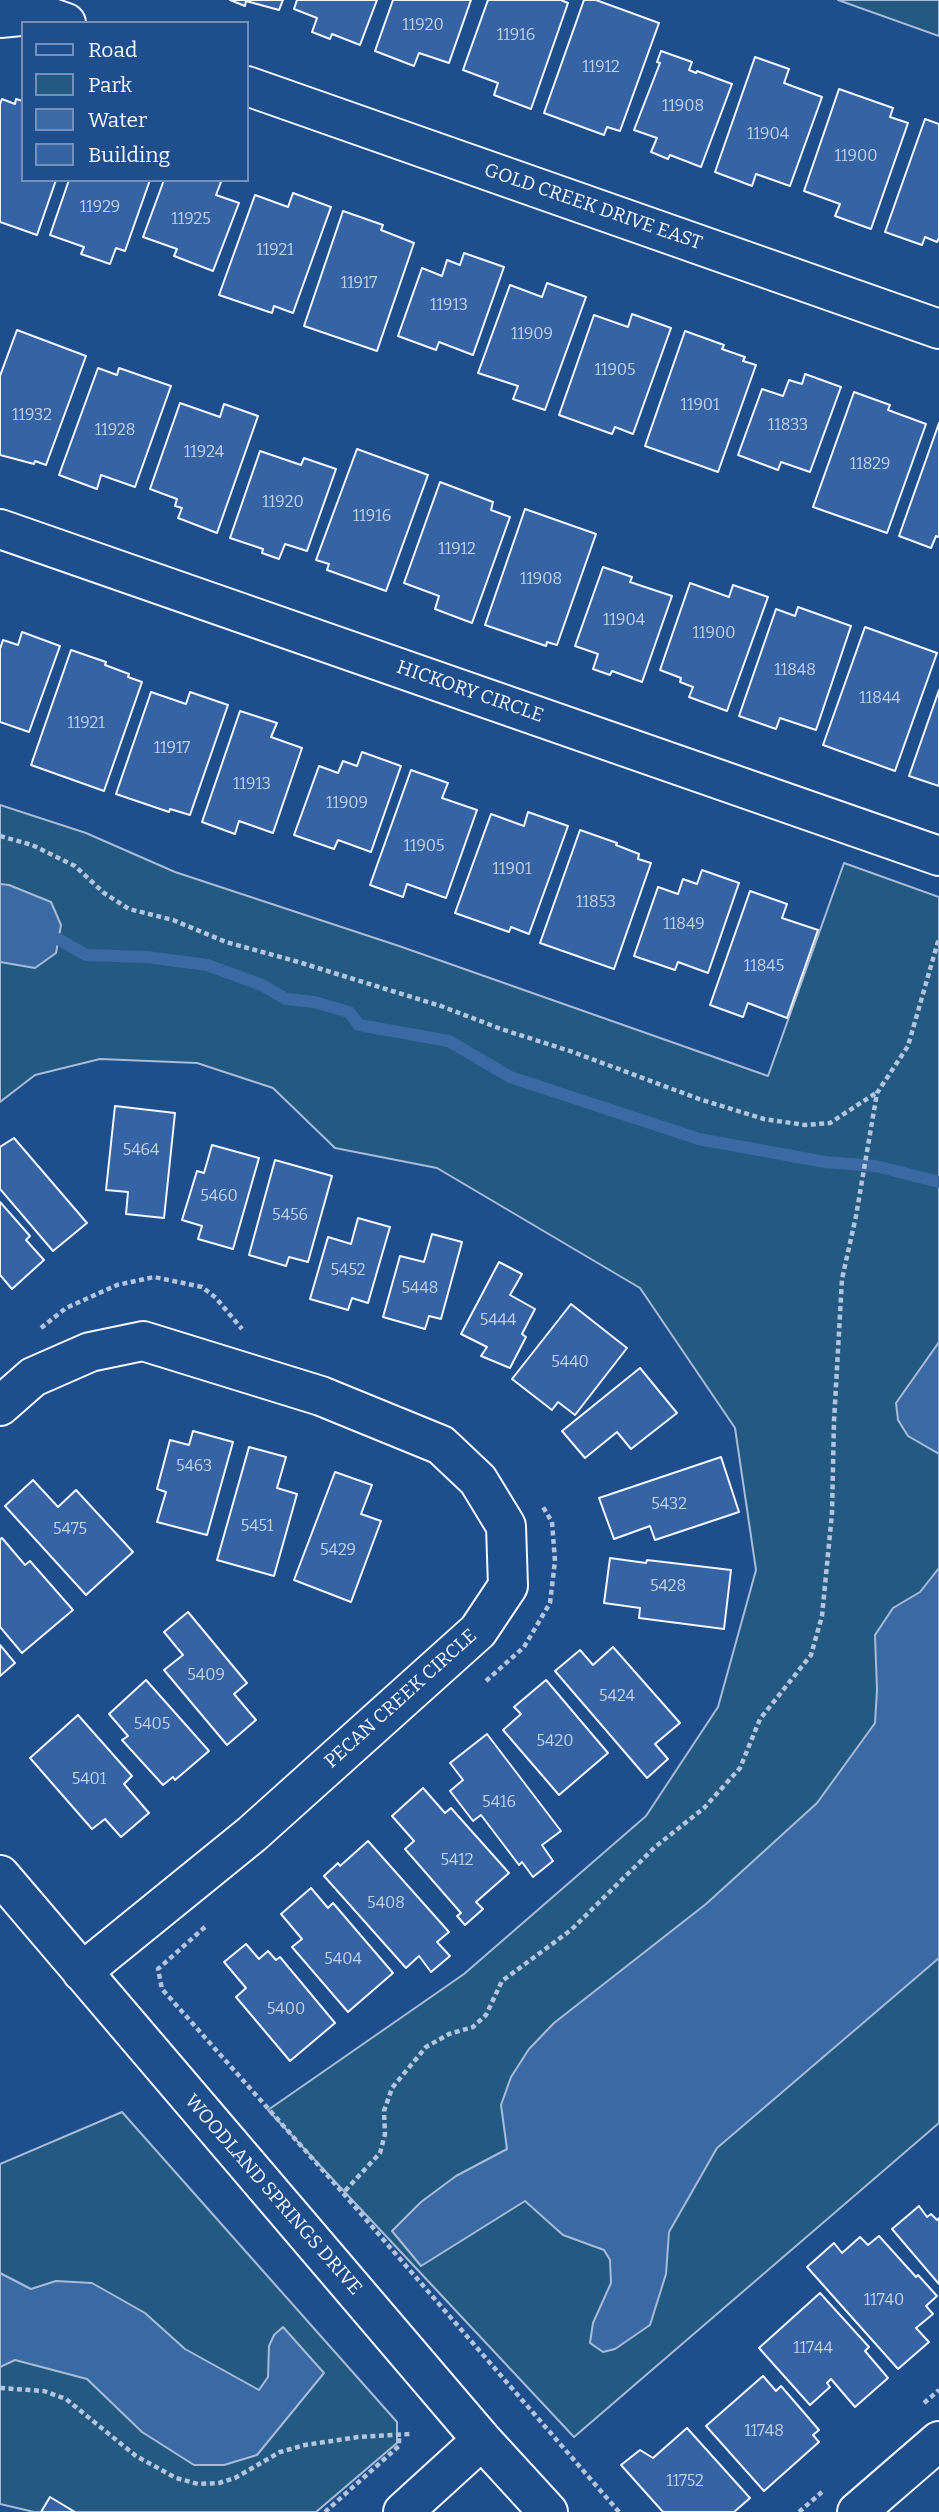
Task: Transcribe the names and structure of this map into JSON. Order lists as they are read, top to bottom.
{
  "streets": {
    "street": [
      "GOLD CREEK DRIVE EAST",
      "HICKORY CIRCLE",
      "PECAN CREEK CIRCLE",
      "WOODLAND SPRINGS DRIVE"
    ]
  },
  "crossings": [
    ["PECAN CREEK CIRCLE", "WOODLAND SPRINGS DRIVE"]
  ],
  "house_numbers": [
    "11920",
    "11916",
    "11912",
    "11908",
    "11904",
    "11900",
    "11929",
    "11925",
    "11921",
    "11917",
    "11913",
    "11909",
    "11905",
    "11901",
    "11932",
    "11833",
    "11928",
    "11924",
    "11829",
    "11920",
    "11916",
    "11912",
    "11908",
    "11904",
    "11900",
    "11848",
    "11844",
    "11921",
    "11917",
    "11913",
    "11909",
    "11905",
    "11901",
    "11853",
    "11849",
    "11845",
    "5464",
    "5460",
    "5456",
    "5452",
    "5448",
    "5444",
    "5440",
    "5463",
    "5432",
    "5451",
    "5475",
    "5429",
    "5428",
    "5409",
    "5424",
    "5405",
    "5420",
    "5401",
    "5416",
    "5412",
    "5408",
    "5404",
    "5400",
    "11740",
    "11744",
    "11748",
    "11752"
  ],
  "legend": [
    "Road",
    "Park",
    "Water",
    "Building"
  ]
}
